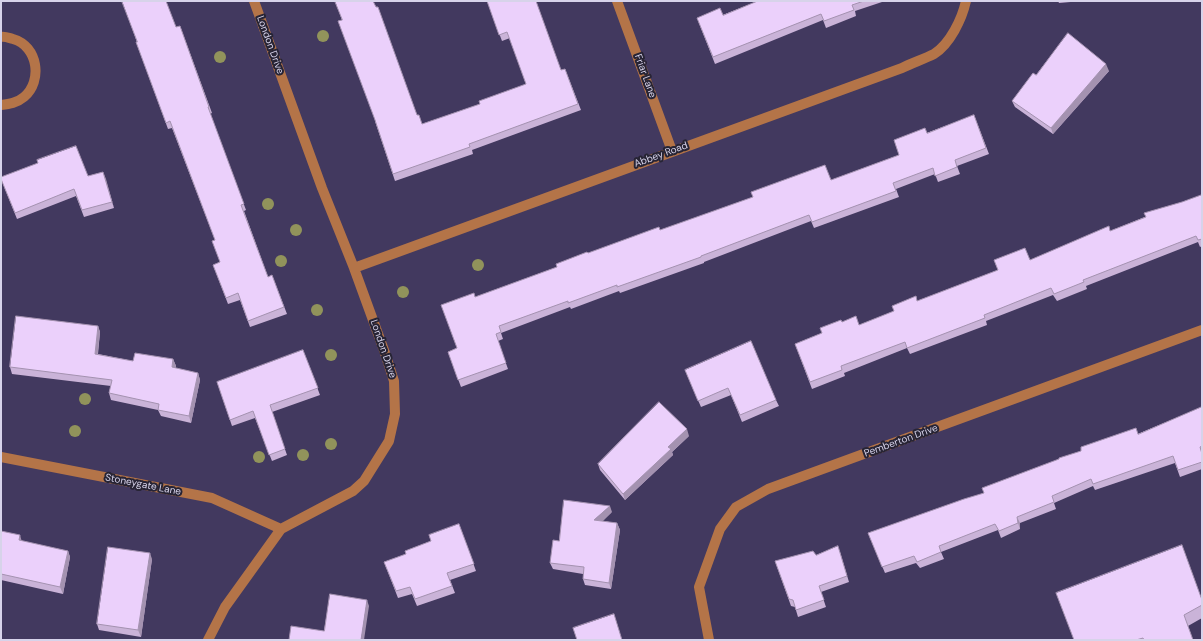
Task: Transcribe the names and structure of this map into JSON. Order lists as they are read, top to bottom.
{
  "streets": {
    "street": [
      "London Drive",
      "Friar Lane",
      "Abbey Road",
      "Pemberton Drive",
      "Stoneygate Lane"
    ]
  },
  "crossings": [
    ["London Drive", "Abbey Road"],
    ["London Drive", "Stoneygate Lane"],
    ["Friar Lane", "Abbey Road"]
  ]
}
